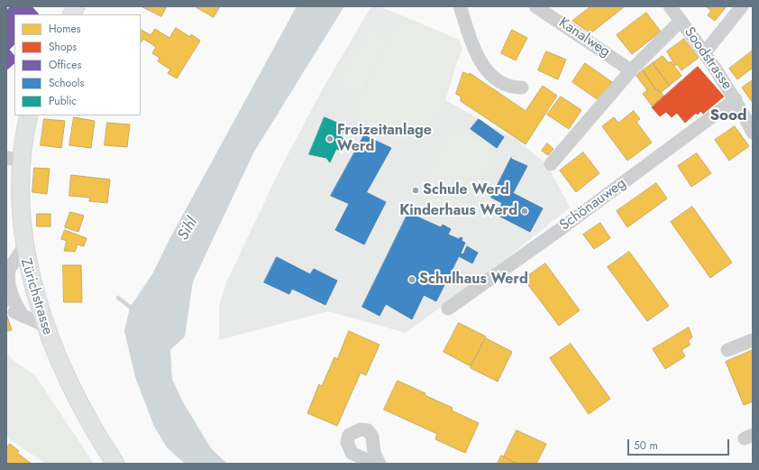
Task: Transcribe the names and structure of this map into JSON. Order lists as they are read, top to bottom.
{
  "streets": {
    "main road": ["Zürichstrasse"],
    "street": ["Kanalweg", "Soodstrasse", "Schönauweg"]
  },
  "crossings": [
    ["Soodstrasse", "Schönauweg"]
  ],
  "districts": ["Sood"],
  "water": ["Sihl"],
  "places": [
    "Freizeitanlage Werd",
    "Schule Werd",
    "Kinderhaus Werd",
    "Schulhaus Werd"
  ],
  "legend": [
    "Homes",
    "Shops",
    "Offices",
    "Schools",
    "Public"
  ],
  "scale_bar": "50 m"
}
